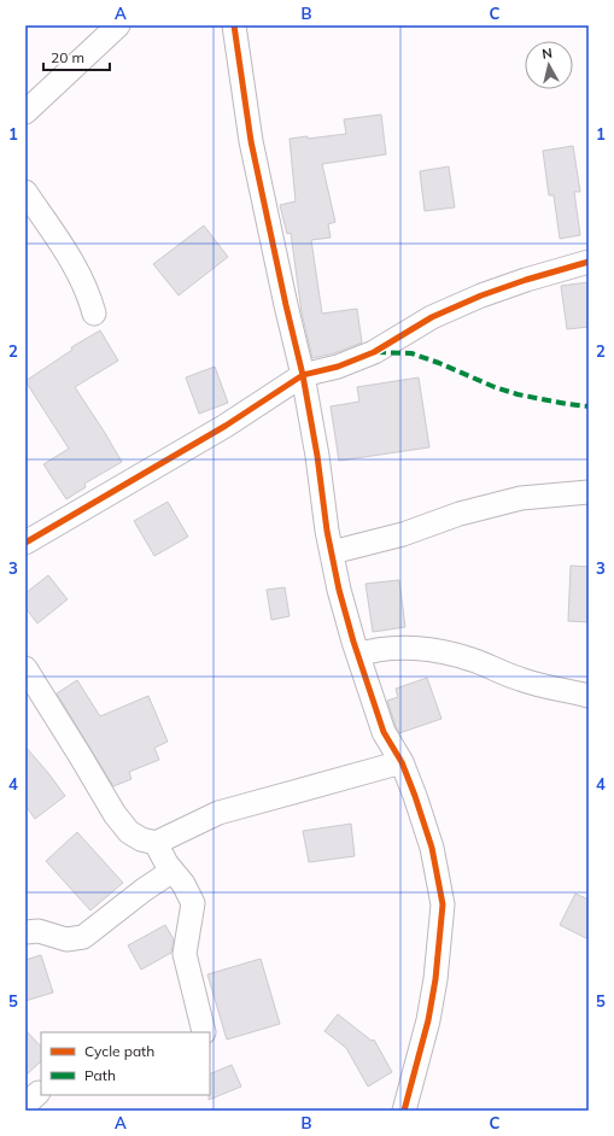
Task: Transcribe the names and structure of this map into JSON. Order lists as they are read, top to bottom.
{
  "legend": ["Cycle path", "Path"],
  "scale_bar": "20 m",
  "north": "top",
  "grid": {
    "columns": ["A", "B", "C"],
    "rows": [
      "1",
      "2",
      "3",
      "4",
      "5"
    ]
  }
}
